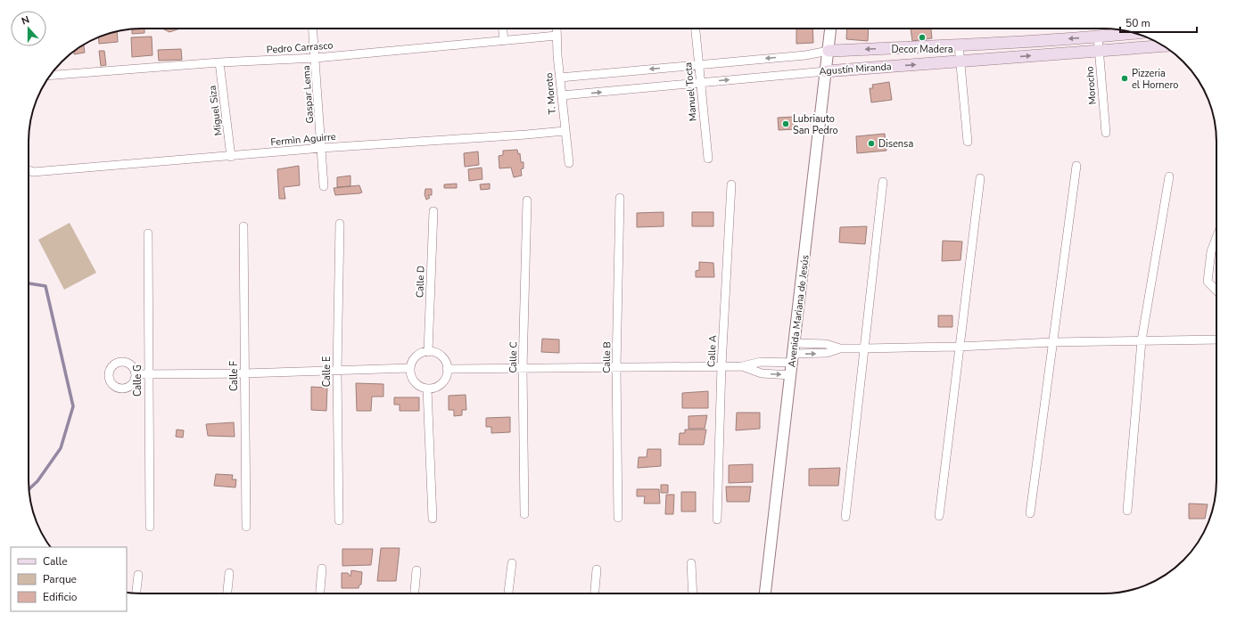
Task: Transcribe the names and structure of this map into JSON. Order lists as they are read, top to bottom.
{
  "streets": {
    "main road": ["Agustín Miranda"],
    "street": [
      "Pedro Carrasco",
      "Morocho",
      "Manuel Tocta",
      "T. Moroto",
      "Gaspar Lema",
      "Miguel Siza",
      "Fermìn Aguirre",
      "Calle D",
      "Avenida Mariana de Jesús",
      "Calle A",
      "Calle C",
      "Calle B",
      "Calle E",
      "Calle F",
      "Calle G"
    ]
  },
  "crossings": [
    ["Pedro Carrasco", "T. Moroto"],
    ["Pedro Carrasco", "Gaspar Lema"],
    ["Pedro Carrasco", "Miguel Siza"],
    ["Agustín Miranda", "Morocho"],
    ["Agustín Miranda", "Manuel Tocta"],
    ["Agustín Miranda", "T. Moroto"],
    ["Agustín Miranda", "Avenida Mariana de Jesús"],
    ["T. Moroto", "Fermìn Aguirre"],
    ["Gaspar Lema", "Fermìn Aguirre"],
    ["Miguel Siza", "Fermìn Aguirre"]
  ],
  "places": [
    "Decor Madera",
    "Pizzeria el Hornero",
    "Lubriauto San Pedro",
    "Disensa"
  ],
  "legend": ["Calle", "Parque", "Edificio"],
  "scale_bar": "50 m",
  "north": "top"
}
